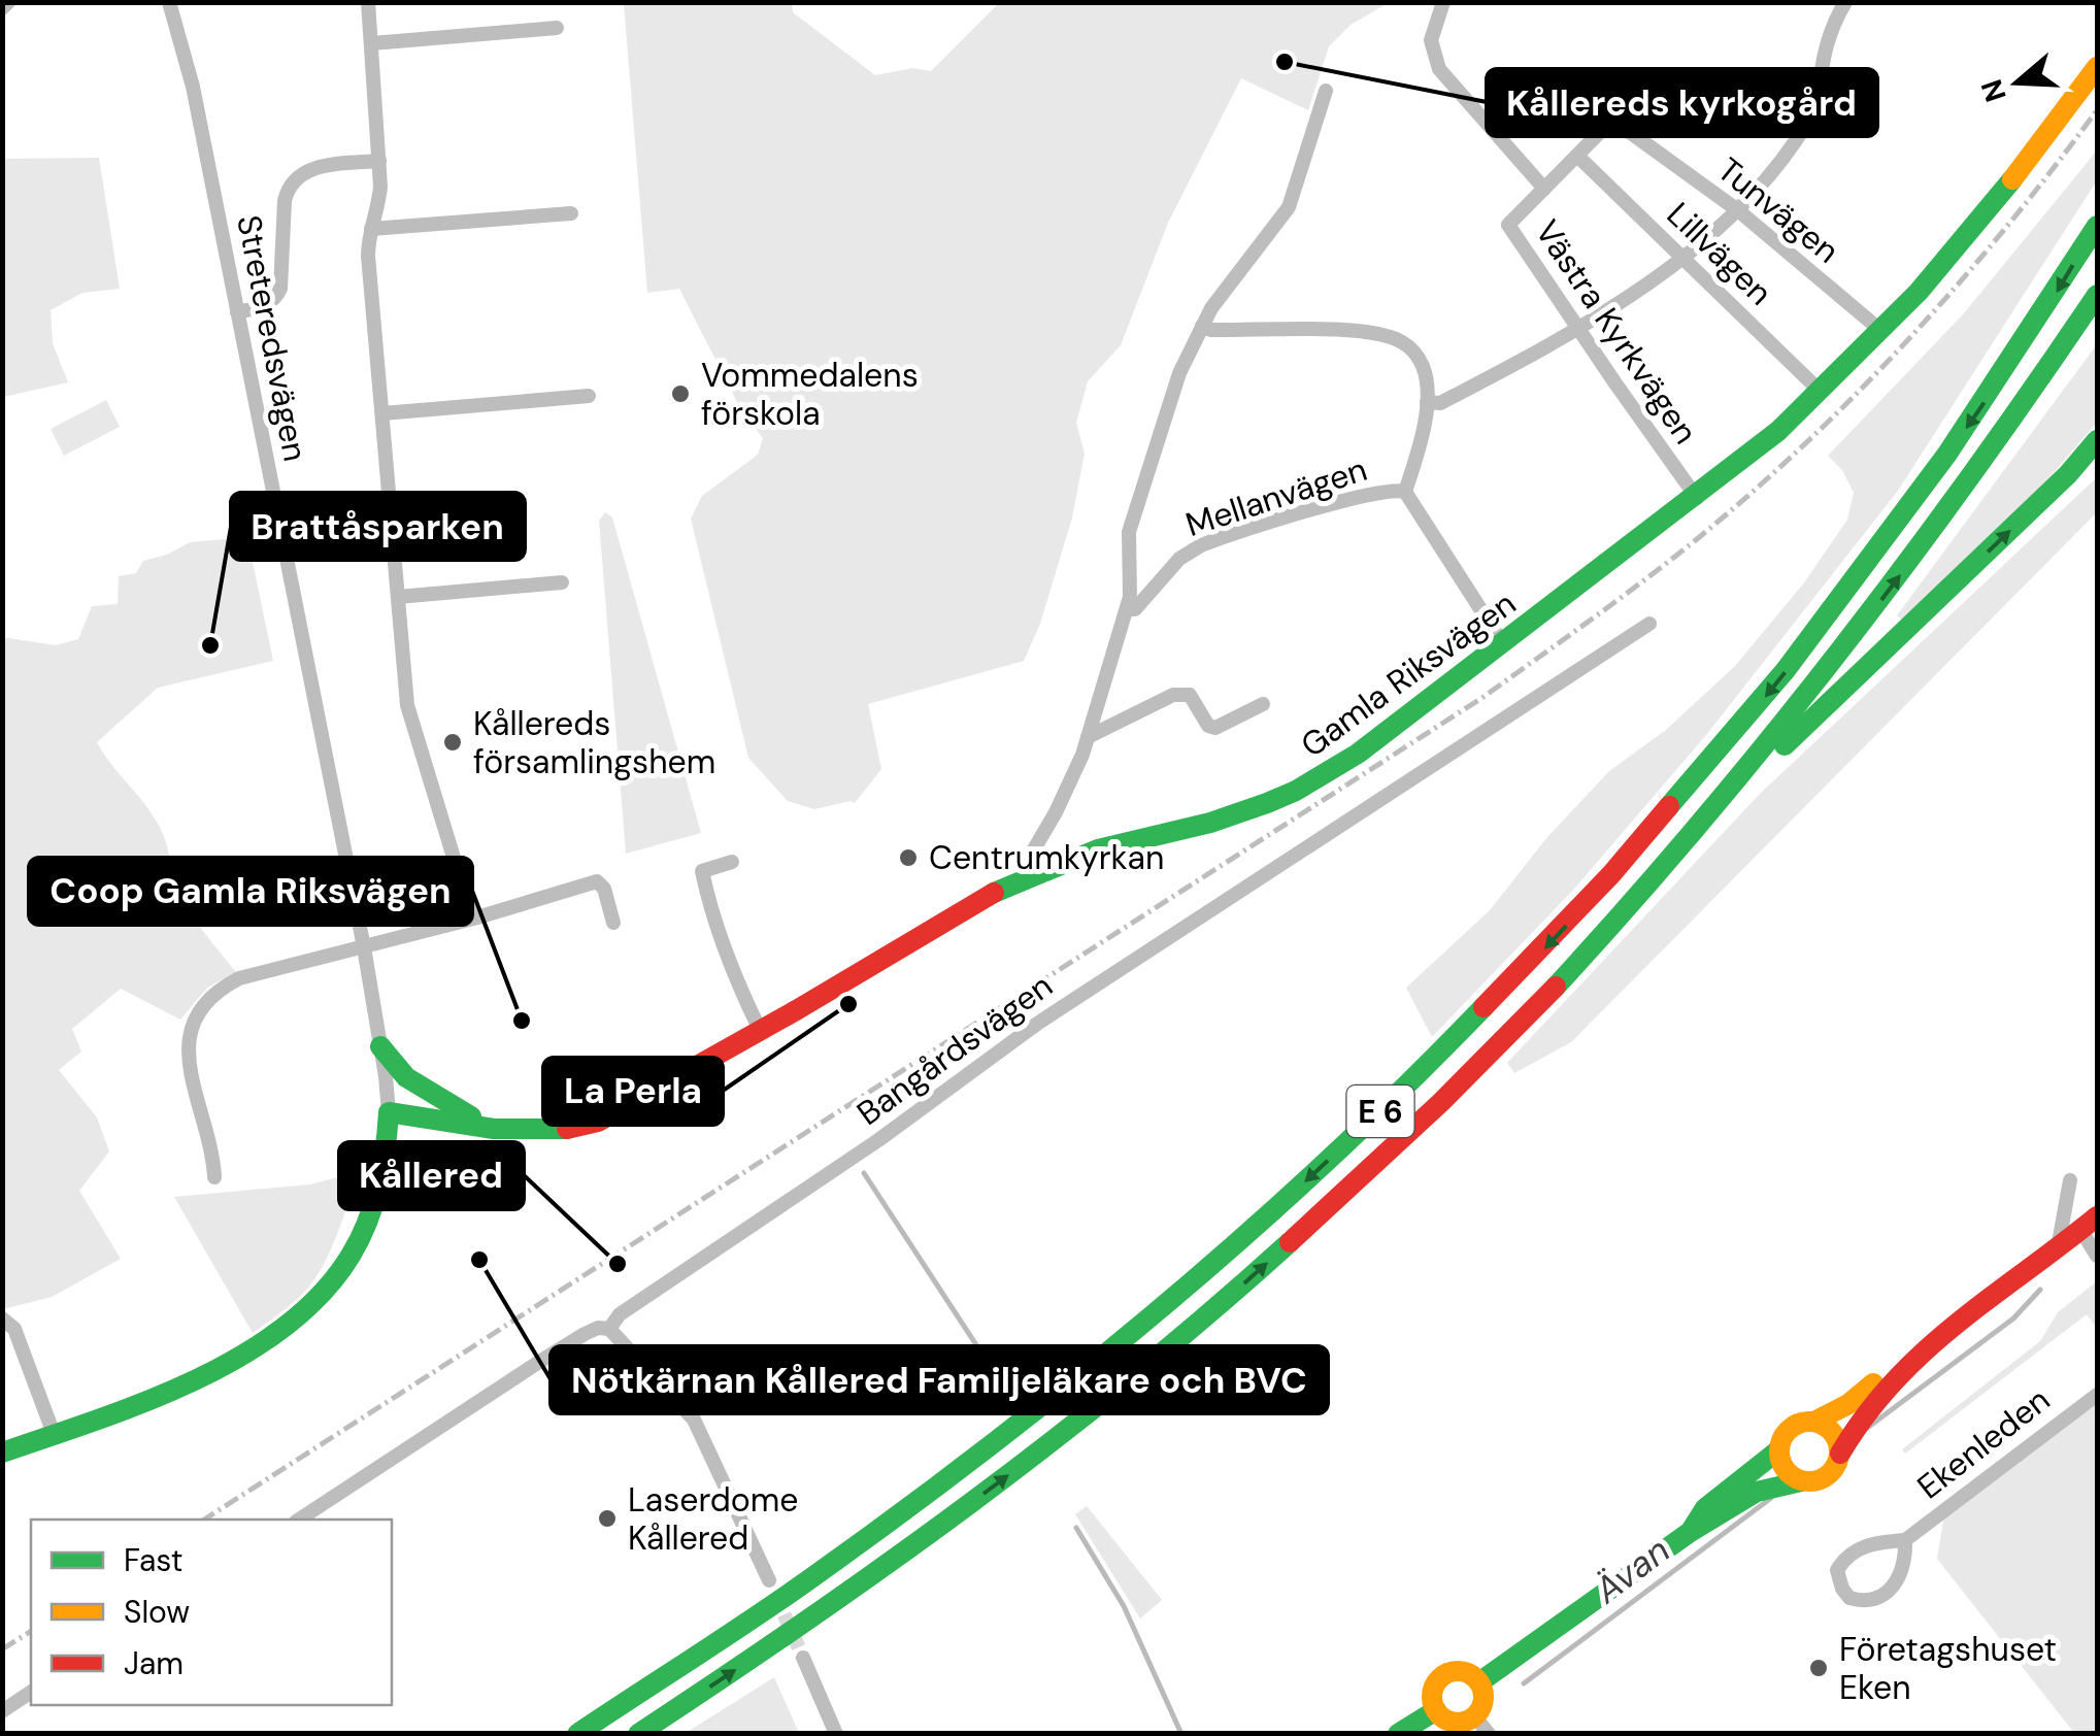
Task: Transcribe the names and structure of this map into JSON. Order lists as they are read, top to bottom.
{
  "streets": {
    "main road": ["Gamla Riksvägen", "E 6"],
    "street": [
      "Tunvägen",
      "Lillvägen",
      "Västra Kyrkvägen",
      "Streteredsvägen",
      "Mellanvägen",
      "Bangårdsvägen",
      "Ekenleden"
    ]
  },
  "crossings": [
    ["Tunvägen", "Lillvägen"],
    ["Tunvägen", "Västra Kyrkvägen"],
    ["Tunvägen", "Gamla Riksvägen"],
    ["Lillvägen", "Gamla Riksvägen"],
    ["Västra Kyrkvägen", "Gamla Riksvägen"],
    ["Streteredsvägen", "Gamla Riksvägen"]
  ],
  "water": ["Ävan"],
  "places": [
    "Kållereds kyrkogård",
    "Vommedalens förskola",
    "Brattåsparken",
    "Kållereds församlingshem",
    "Centrumkyrkan",
    "La Perla",
    "Coop Gamla Riksvägen",
    "Nötkärnan Kållered Familjeläkare och BVC",
    "Kållered",
    "Laserdome Kållered",
    "Företagshuset Eken"
  ],
  "legend": ["Fast", "Slow", "Jam"],
  "north": "left"
}
